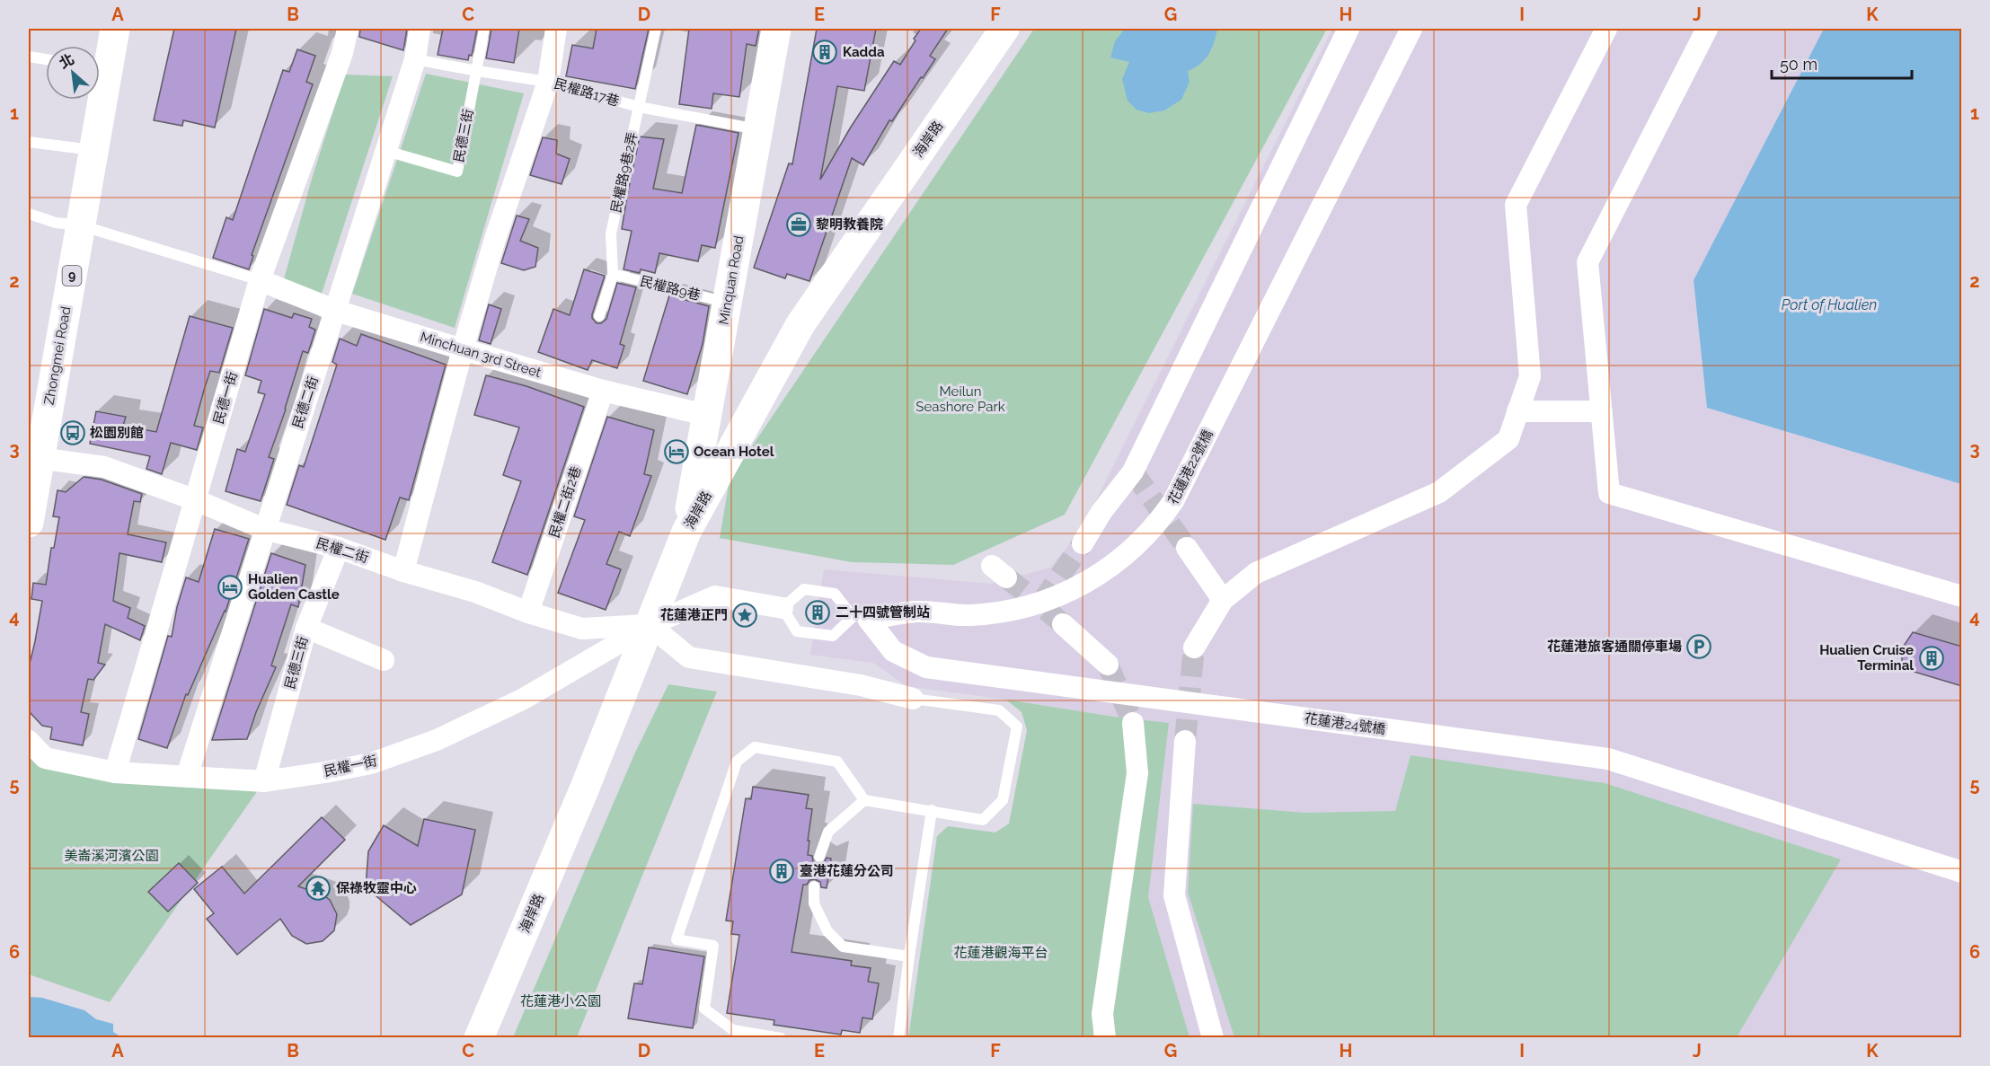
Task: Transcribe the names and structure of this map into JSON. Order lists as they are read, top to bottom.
{
  "streets": {
    "main road": [
      "海岸路",
      "9",
      "Minquan Road",
      "Zhongmei Road"
    ],
    "street": [
      "民德三街",
      "Minchuan 3rd Street",
      "民德一街",
      "民德二街",
      "花蓮港22號橋",
      "民權二街2巷",
      "民權二街",
      "花蓮港24號橋",
      "民權一街"
    ],
    "lane": ["民權路17巷", "民權路9巷2弄", "民權路9巷"]
  },
  "crossings": [
    ["民權路17巷", "民德三街"],
    ["民權路17巷", "民權路9巷2弄"],
    ["民權路17巷", "Minquan Road"],
    ["民權路17巷", "民德二街"],
    ["民德三街", "民德二街"],
    ["民德三街", "民權二街"],
    ["民德三街", "民權一街"],
    ["海岸路", "Minquan Road"],
    ["海岸路", "民權二街"],
    ["海岸路", "民權一街"],
    ["民權路9巷2弄", "民權路9巷"],
    ["Minquan Road", "民權路9巷"],
    ["Minquan Road", "Minchuan 3rd Street"],
    ["Minchuan 3rd Street", "民德一街"],
    ["Minchuan 3rd Street", "民德二街"],
    ["Minchuan 3rd Street", "民權二街2巷"],
    ["Zhongmei Road", "民權二街"],
    ["民德一街", "民權二街"],
    ["民德一街", "民權一街"],
    ["民德二街", "民權二街"],
    ["民德二街", "民權一街"],
    ["花蓮港22號橋", "花蓮港24號橋"],
    ["民權二街2巷", "民權二街"],
    ["民權二街", "民權一街"]
  ],
  "water": ["Port of Hualien"],
  "parks": [
    "Meilun Seashore Park",
    "美崙溪河濱公園",
    "花蓮港觀海平台",
    "花蓮港小公園"
  ],
  "places": {
    "building": [
      "Kadda",
      "二十四號管制站",
      "Hualien Cruise Terminal",
      "臺港花蓮分公司"
    ],
    "office": ["黎明教養院"],
    "bus stop": ["松園別館"],
    "hotel": ["Ocean Hotel", "Hualien Golden Castle"],
    "place": ["花蓮港正門"],
    "parking": ["花蓮港旅客通關停車場"],
    "temple": ["保祿牧靈中心"]
  },
  "scale_bar": "50 m",
  "north": "top left",
  "grid": {
    "columns": [
      "A",
      "B",
      "C",
      "D",
      "E",
      "F",
      "G",
      "H",
      "I",
      "J",
      "K"
    ],
    "rows": [
      "1",
      "2",
      "3",
      "4",
      "5",
      "6"
    ]
  }
}
